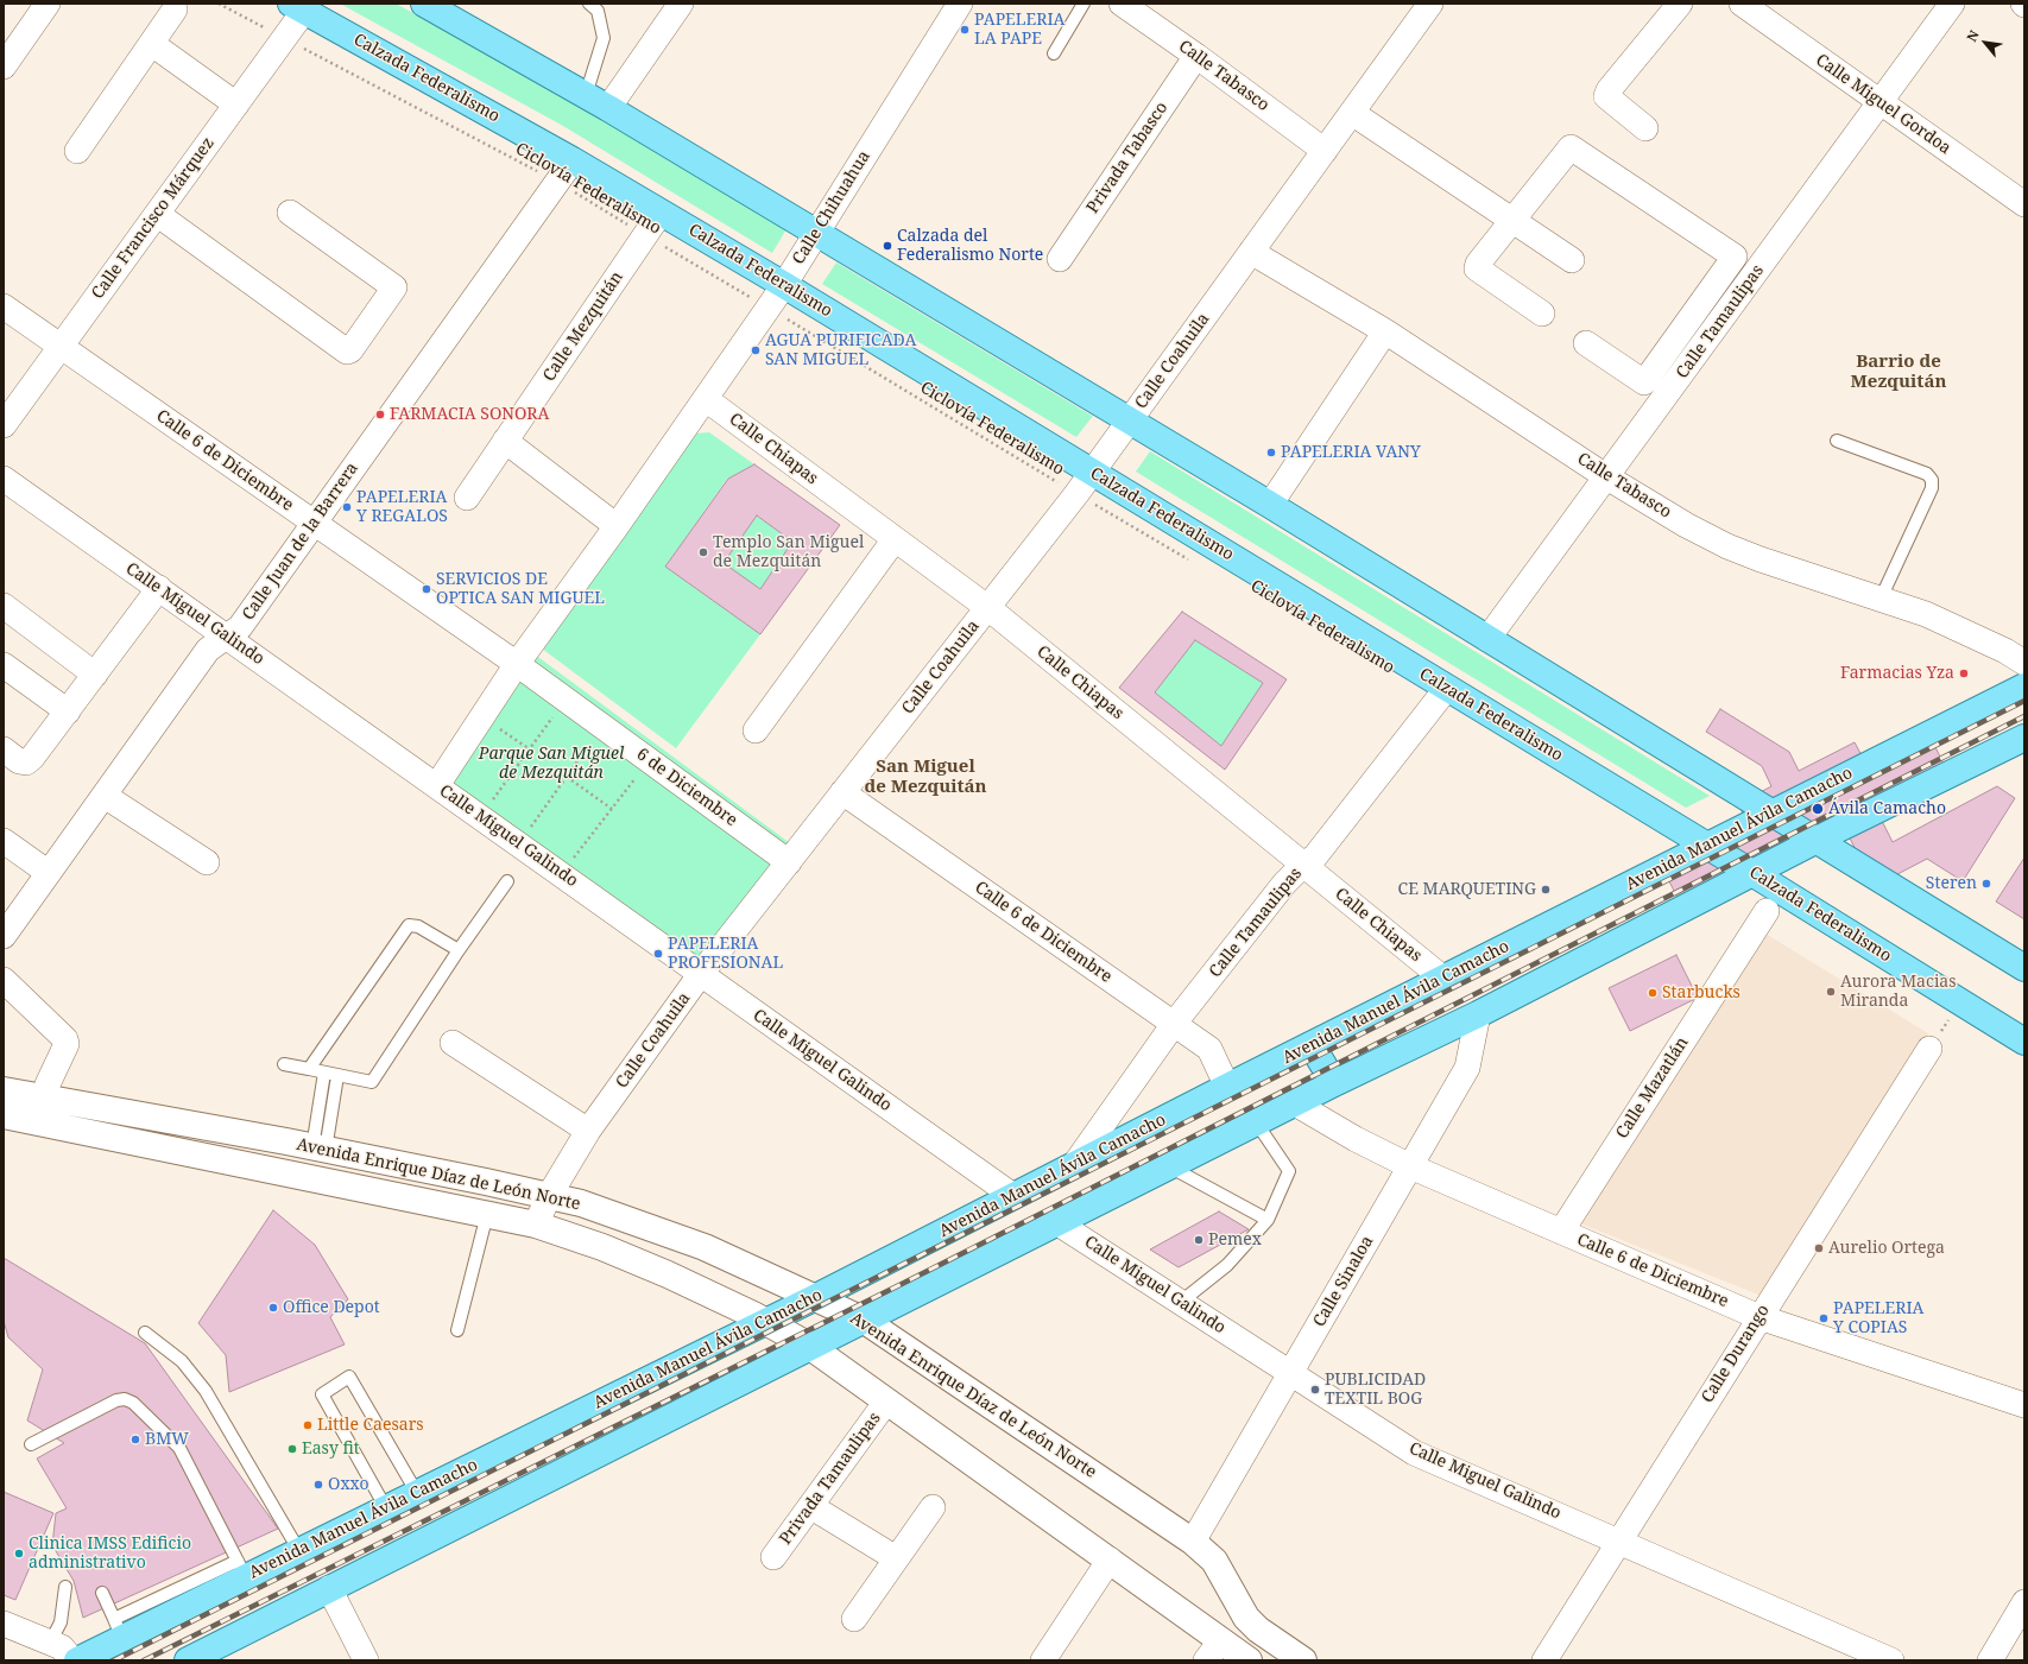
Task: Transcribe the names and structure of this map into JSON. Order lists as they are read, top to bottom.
{
  "streets": {
    "main road": ["Calzada Federalismo", "Avenida Manuel Ávila Camacho", "Avenida Enrique Díaz de León Norte"],
    "street": [
      "Calle Tabasco",
      "Calle Miguel Gordoa",
      "Privada Tabasco",
      "Calle Chihuahua",
      "Calle Francisco Márquez",
      "Calle Tamaulipas",
      "Calle Mezquitán",
      "Calle Coahuila",
      "Calle Chiapas",
      "Calle 6 de Diciembre",
      "Calle Juan de la Barrera",
      "Calle Miguel Galindo",
      "6 de Diciembre",
      "Calle Mazatlán",
      "Calle Sinaloa",
      "Calle Durango",
      "Privada Tamaulipas"
    ],
    "path": ["Ciclovía Federalismo"]
  },
  "crossings": [
    ["Calle Tabasco", "Privada Tabasco"],
    ["Calle Tabasco", "Calle Tamaulipas"],
    ["Calle Tabasco", "Calle Coahuila"],
    ["Calzada Federalismo", "Calle Chihuahua"],
    ["Calzada Federalismo", "Calle Francisco Márquez"],
    ["Calzada Federalismo", "Calle Tamaulipas"],
    ["Calzada Federalismo", "Calle Mezquitán"],
    ["Calzada Federalismo", "Calle Coahuila"],
    ["Calzada Federalismo", "Calle Juan de la Barrera"],
    ["Calzada Federalismo", "Avenida Manuel Ávila Camacho"],
    ["Calle Miguel Gordoa", "Calle Tamaulipas"],
    ["Ciclovía Federalismo", "Calle Chihuahua"],
    ["Ciclovía Federalismo", "Calle Francisco Márquez"],
    ["Ciclovía Federalismo", "Calle Mezquitán"],
    ["Ciclovía Federalismo", "Calle Coahuila"],
    ["Ciclovía Federalismo", "Calle Juan de la Barrera"],
    ["Calle Chihuahua", "Calle Chiapas"],
    ["Calle Chihuahua", "Calle 6 de Diciembre"],
    ["Calle Chihuahua", "Calle Miguel Galindo"],
    ["Calle Chihuahua", "6 de Diciembre"],
    ["Calle Francisco Márquez", "Calle 6 de Diciembre"],
    ["Calle Tamaulipas", "Calle Chiapas"],
    ["Calle Tamaulipas", "Calle 6 de Diciembre"],
    ["Calle Tamaulipas", "Avenida Manuel Ávila Camacho"],
    ["Calle Coahuila", "Calle Chiapas"],
    ["Calle Coahuila", "Calle 6 de Diciembre"],
    ["Calle Coahuila", "Calle Miguel Galindo"],
    ["Calle Coahuila", "6 de Diciembre"],
    ["Calle Coahuila", "Avenida Enrique Díaz de León Norte"],
    ["Calle Chiapas", "Avenida Manuel Ávila Camacho"],
    ["Calle 6 de Diciembre", "Calle Juan de la Barrera"],
    ["Calle 6 de Diciembre", "6 de Diciembre"],
    ["Calle 6 de Diciembre", "Avenida Manuel Ávila Camacho"],
    ["Calle 6 de Diciembre", "Calle Mazatlán"],
    ["Calle 6 de Diciembre", "Calle Sinaloa"],
    ["Calle 6 de Diciembre", "Calle Durango"],
    ["Calle Juan de la Barrera", "Calle Miguel Galindo"],
    ["Calle Miguel Galindo", "Avenida Manuel Ávila Camacho"],
    ["Calle Miguel Galindo", "Calle Sinaloa"],
    ["Calle Miguel Galindo", "Calle Durango"],
    ["Avenida Manuel Ávila Camacho", "Avenida Enrique Díaz de León Norte"],
    ["Avenida Enrique Díaz de León Norte", "Calle Sinaloa"],
    ["Avenida Enrique Díaz de León Norte", "Privada Tamaulipas"]
  ],
  "districts": ["Barrio de Mezquitán", "San Miguel de Mezquitán"],
  "parks": ["Parque San Miguel de Mezquitán"],
  "places": [
    "PAPELERIA LA PAPE",
    "Calzada del Federalismo Norte",
    "AGUA PURIFICADA SAN MIGUEL",
    "FARMACIA SONORA",
    "PAPELERIA VANY",
    "PAPELERIA Y REGALOS",
    "Templo San Miguel de Mezquitán",
    "SERVICIOS DE OPTICA SAN MIGUEL",
    "Farmacias Yza",
    "Ávila Camacho",
    "Steren",
    "CE MARQUETING",
    "PAPELERIA PROFESIONAL",
    "Aurora Macias Miranda",
    "Starbucks",
    "Pemex",
    "Aurelio Ortega",
    "Office Depot",
    "PAPELERIA Y COPIAS",
    "PUBLICIDAD TEXTIL BOG",
    "Little Caesars",
    "BMW",
    "Easy fit",
    "Oxxo",
    "Clinica IMSS Edificio administrativo"
  ],
  "north": "top left"
}
